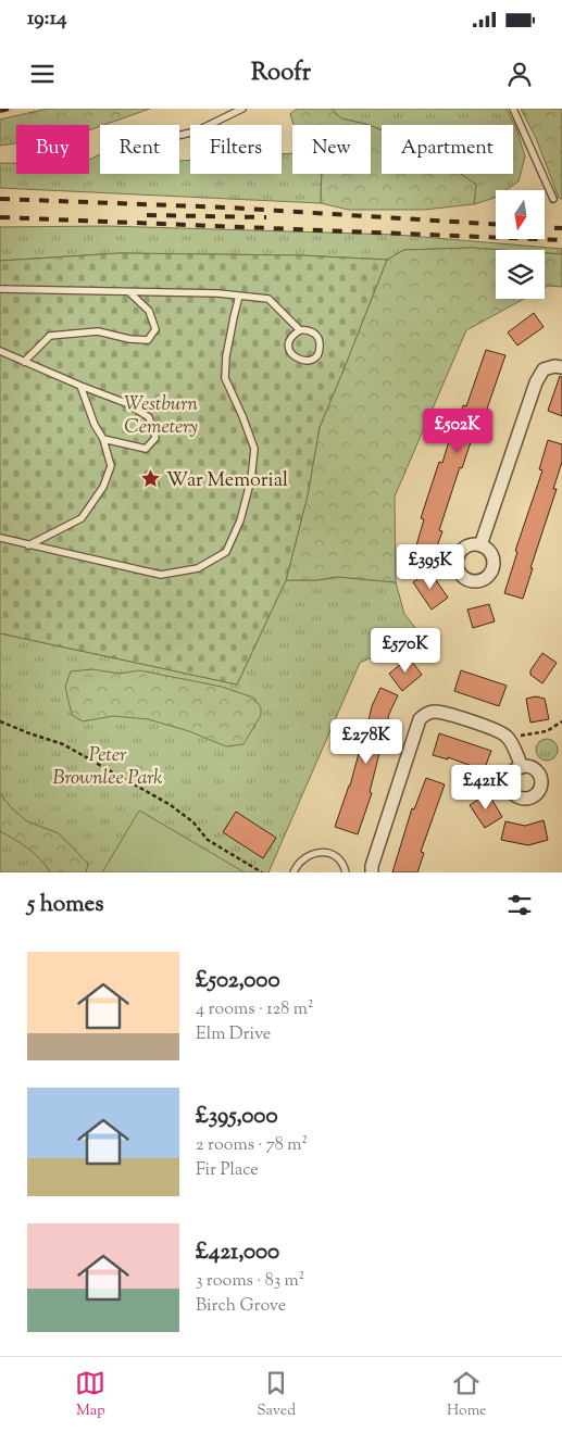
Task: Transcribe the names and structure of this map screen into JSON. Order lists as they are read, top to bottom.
{
  "parks": ["Westburn Cemetery", "Peter Brownlee Park"],
  "places": {
    "place": ["War Memorial"]
  },
  "north": "bottom",
  "page": {
    "status": "19:14",
    "header": "Roofr",
    "chip": [
      "Buy",
      "Rent",
      "Filters",
      "New",
      "Apartment"
    ],
    "price": [
      "£502K",
      "£395K",
      "£570K",
      "£278K",
      "£421K"
    ],
    "heading": "5 homes",
    "list": [
      {
        "name": "£502,000",
        "note": "4 rooms · 128 m² · Elm Drive"
      },
      {
        "name": "£395,000",
        "note": "2 rooms · 78 m² · Fir Place"
      },
      {
        "name": "£421,000",
        "note": "3 rooms · 83 m² · Birch Grove"
      }
    ],
    "tabs": ["Map", "Saved", "Home"]
  }
}
